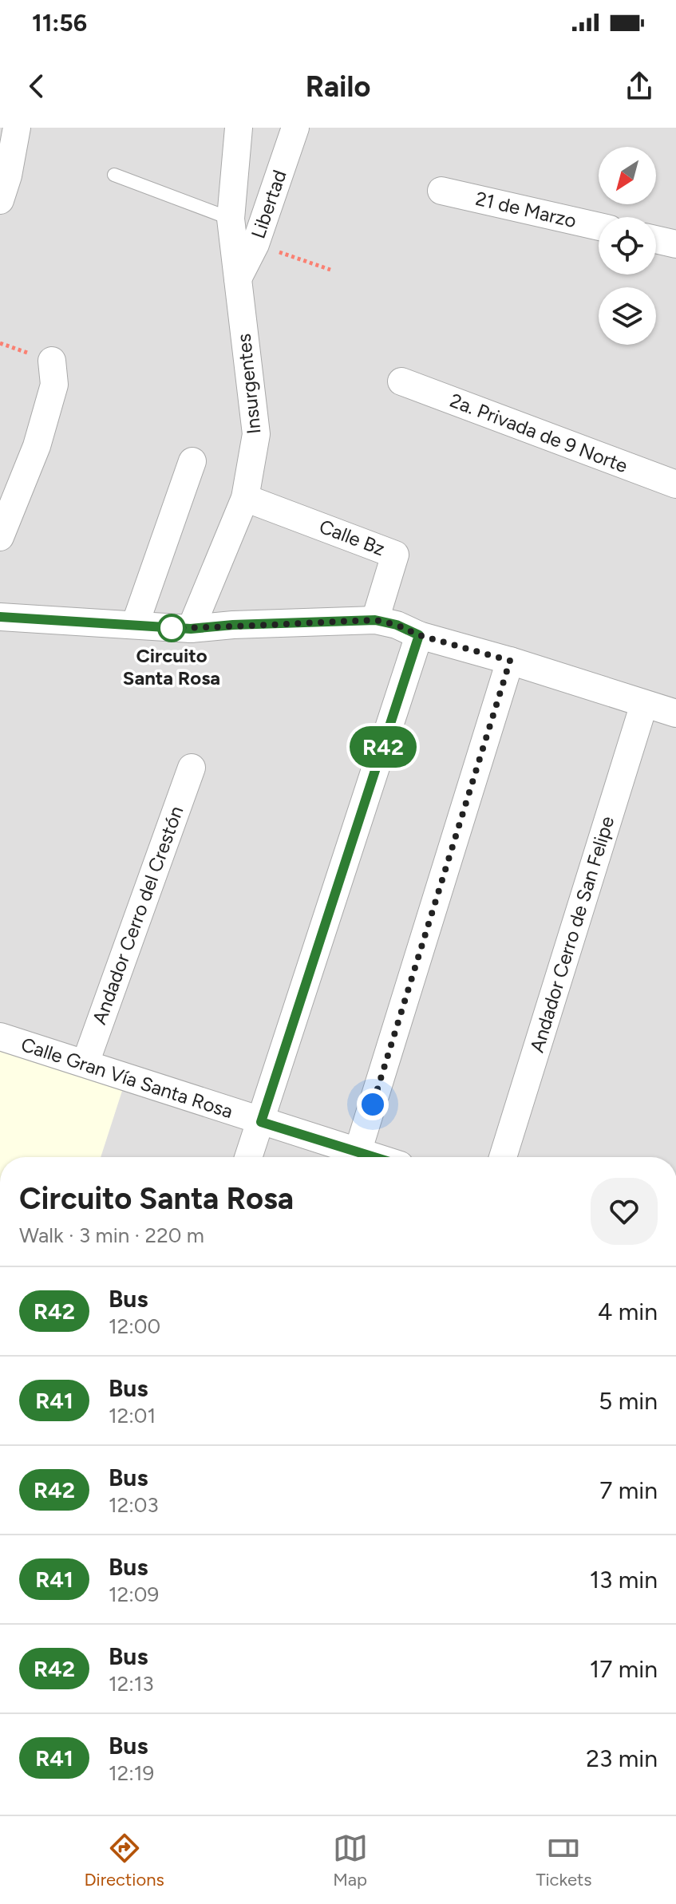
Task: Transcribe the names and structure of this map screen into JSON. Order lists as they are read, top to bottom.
{
  "streets": {
    "street": [
      "Libertad",
      "21 de Marzo",
      "Insurgentes",
      "2a. Privada de 9 Norte",
      "Calle Bz",
      "Andador Cerro del Crestón",
      "Andador Cerro de San Felipe",
      "Calle Gran Vía Santa Rosa"
    ]
  },
  "crossings": [
    ["Libertad", "Insurgentes"],
    ["Insurgentes", "Calle Bz"],
    ["Andador Cerro del Crestón", "Calle Gran Vía Santa Rosa"]
  ],
  "places": ["Circuito Santa Rosa"],
  "lines": ["bus line R42"],
  "north": "bottom left",
  "page": {
    "status": "11:56",
    "header": "Railo",
    "on_map": "R42",
    "heading": ["Circuito Santa Rosa", "Walk · 3 min · 220 m"],
    "list": [
      {
        "mark": "R42",
        "name": "Bus",
        "note": "12:00",
        "value": "4 min"
      },
      {
        "mark": "R41",
        "name": "Bus",
        "note": "12:01",
        "value": "5 min"
      },
      {
        "mark": "R42",
        "name": "Bus",
        "note": "12:03",
        "value": "7 min"
      },
      {
        "mark": "R41",
        "name": "Bus",
        "note": "12:09",
        "value": "13 min"
      },
      {
        "mark": "R42",
        "name": "Bus",
        "note": "12:13",
        "value": "17 min"
      },
      {
        "mark": "R41",
        "name": "Bus",
        "note": "12:19",
        "value": "23 min"
      }
    ],
    "tabs": ["Directions", "Map", "Tickets"]
  }
}
